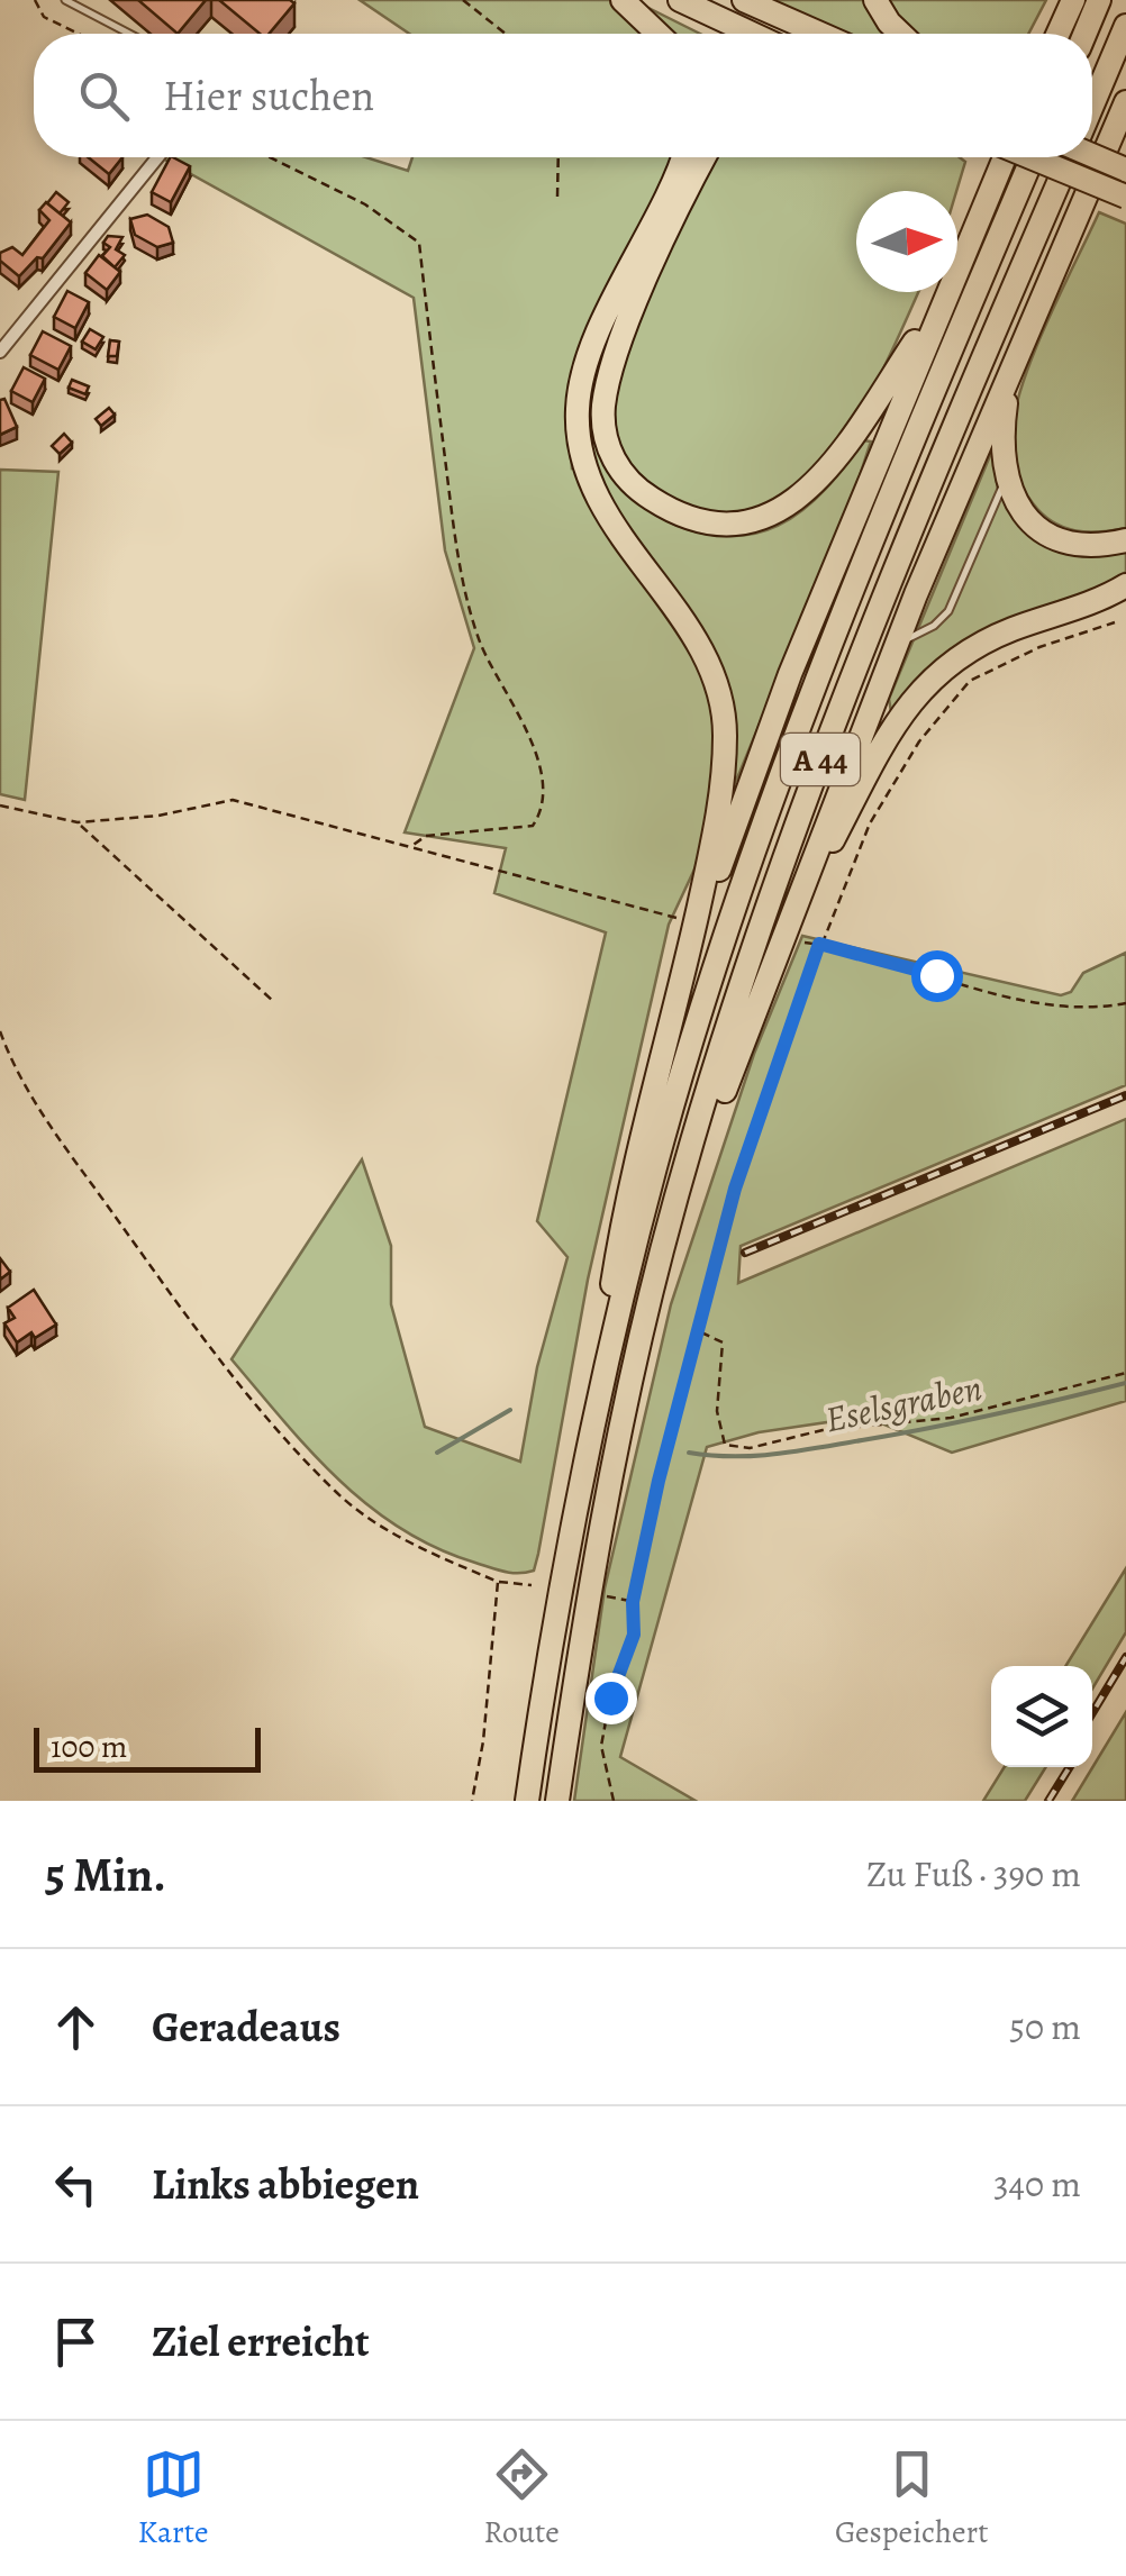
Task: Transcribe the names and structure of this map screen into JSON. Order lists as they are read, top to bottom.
{
  "streets": {
    "highway": ["A 44"]
  },
  "water": ["Eselsgraben"],
  "scale_bar": "100 m",
  "north": "right",
  "page": {
    "search": "Hier suchen",
    "scale": "100 m",
    "heading": ["5 Min.", "Zu Fuß · 390 m"],
    "list": [
      ["Geradeaus", "50 m"],
      ["Links abbiegen", "340 m"],
      "Ziel erreicht"
    ],
    "nav": ["Karte", "Route", "Gespeichert"]
  }
}
